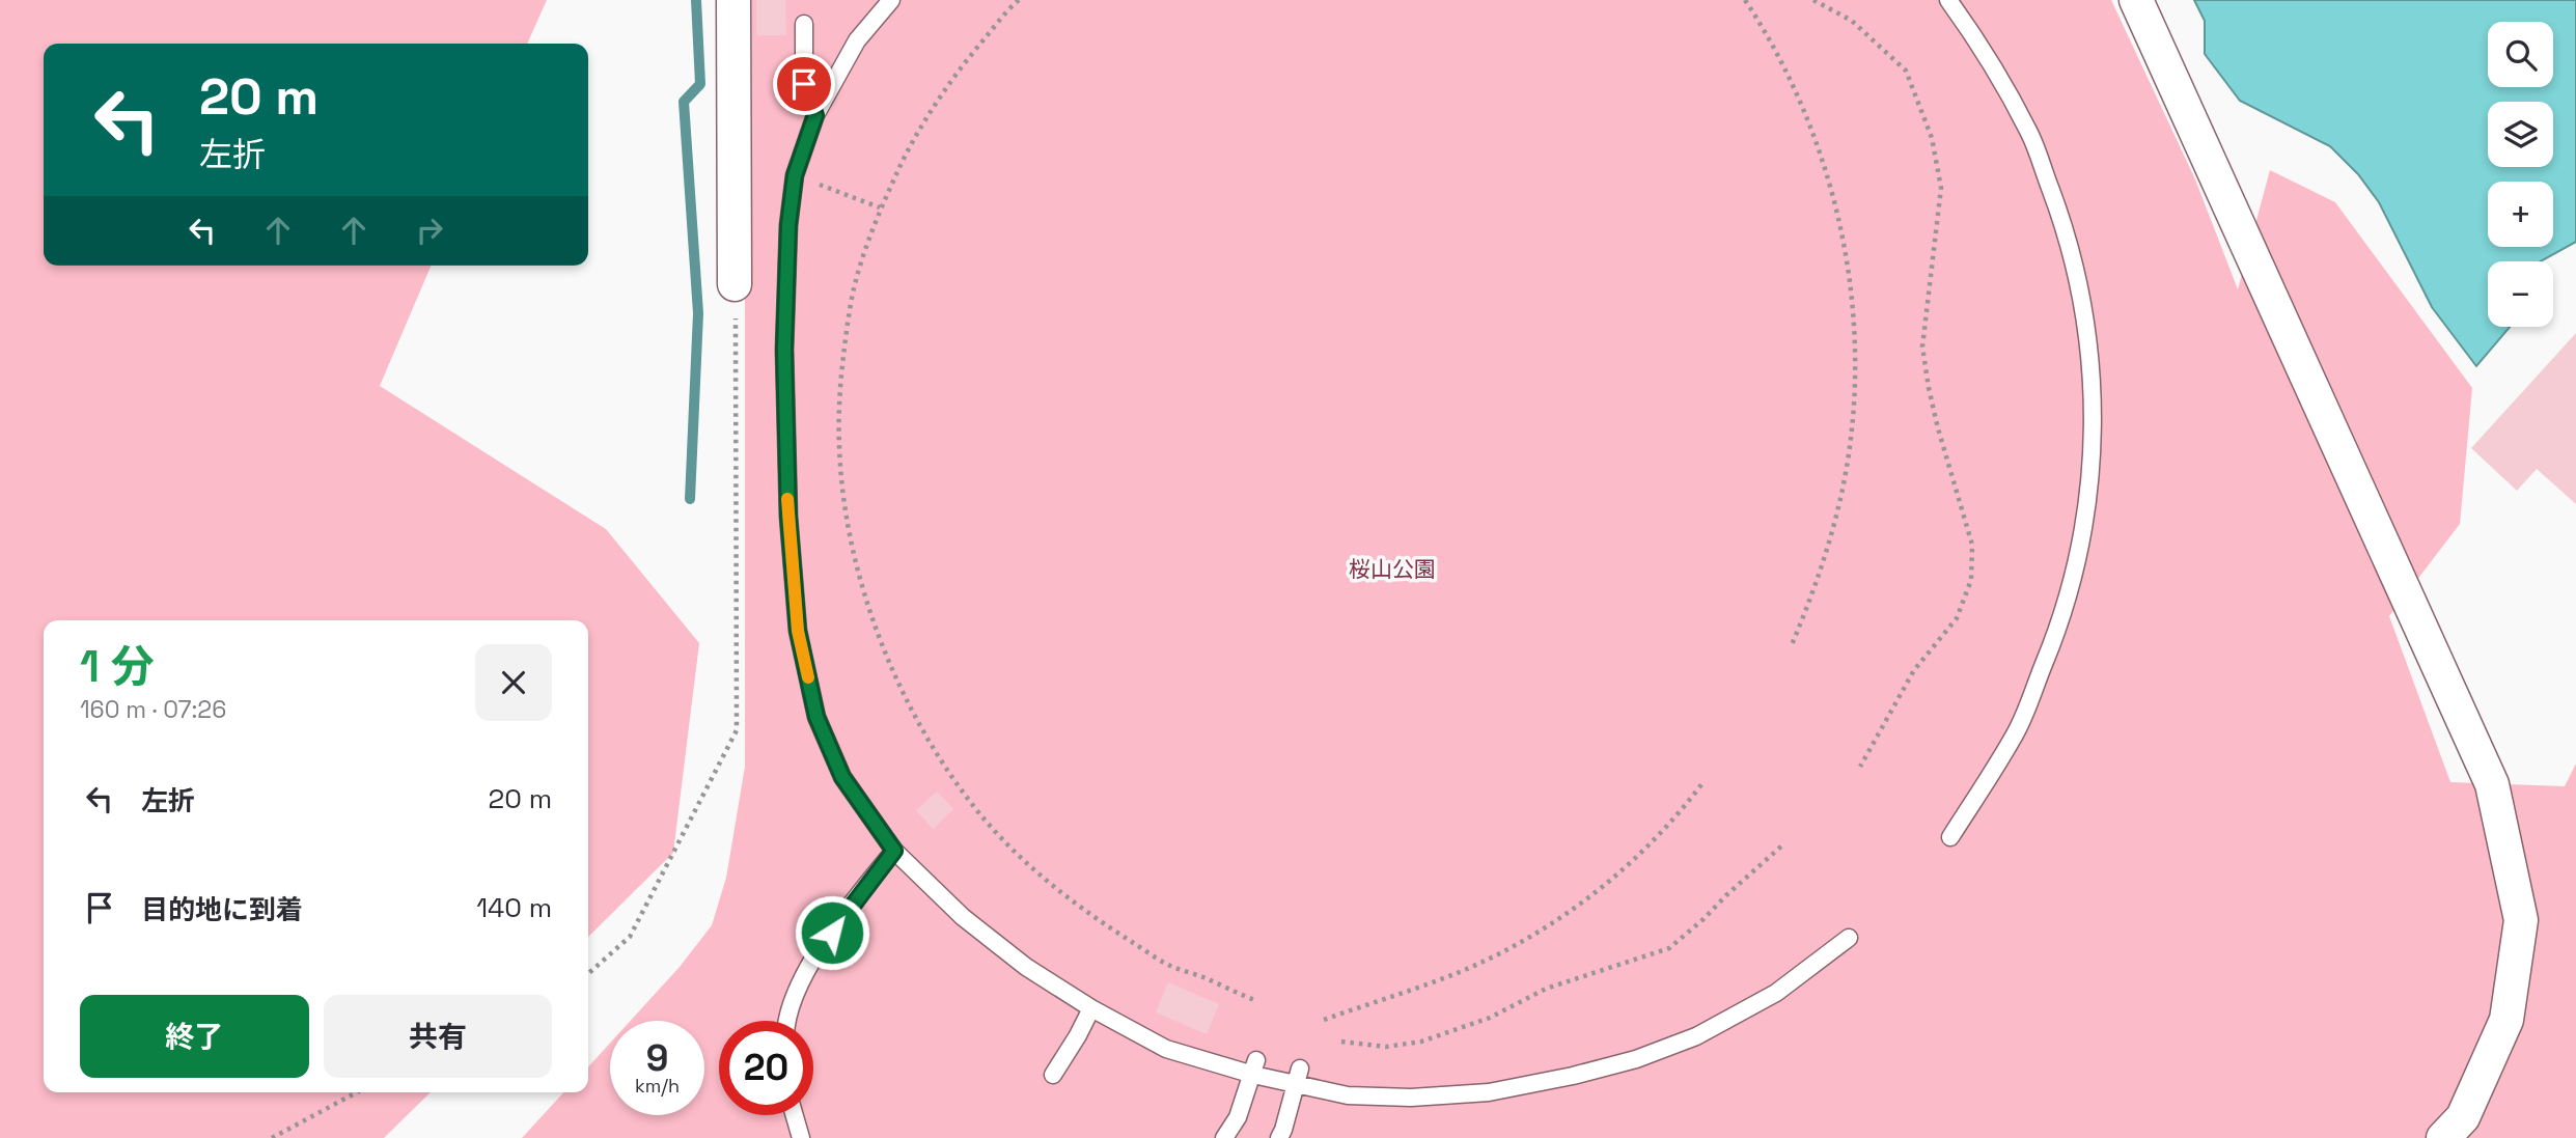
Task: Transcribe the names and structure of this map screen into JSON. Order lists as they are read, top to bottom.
{
  "parks": ["桜山公園"],
  "page": {
    "map_buttons": ["+", "−"],
    "turn": ["20 m", "左折"],
    "heading": ["1 分", "160 m · 07:26"],
    "list": [
      {
        "name": "左折",
        "value": "20 m"
      },
      {
        "name": "目的地に到着",
        "value": "140 m"
      }
    ],
    "buttons": ["終了", "共有"],
    "speed": "9 km/h",
    "limit": "20"
  }
}
